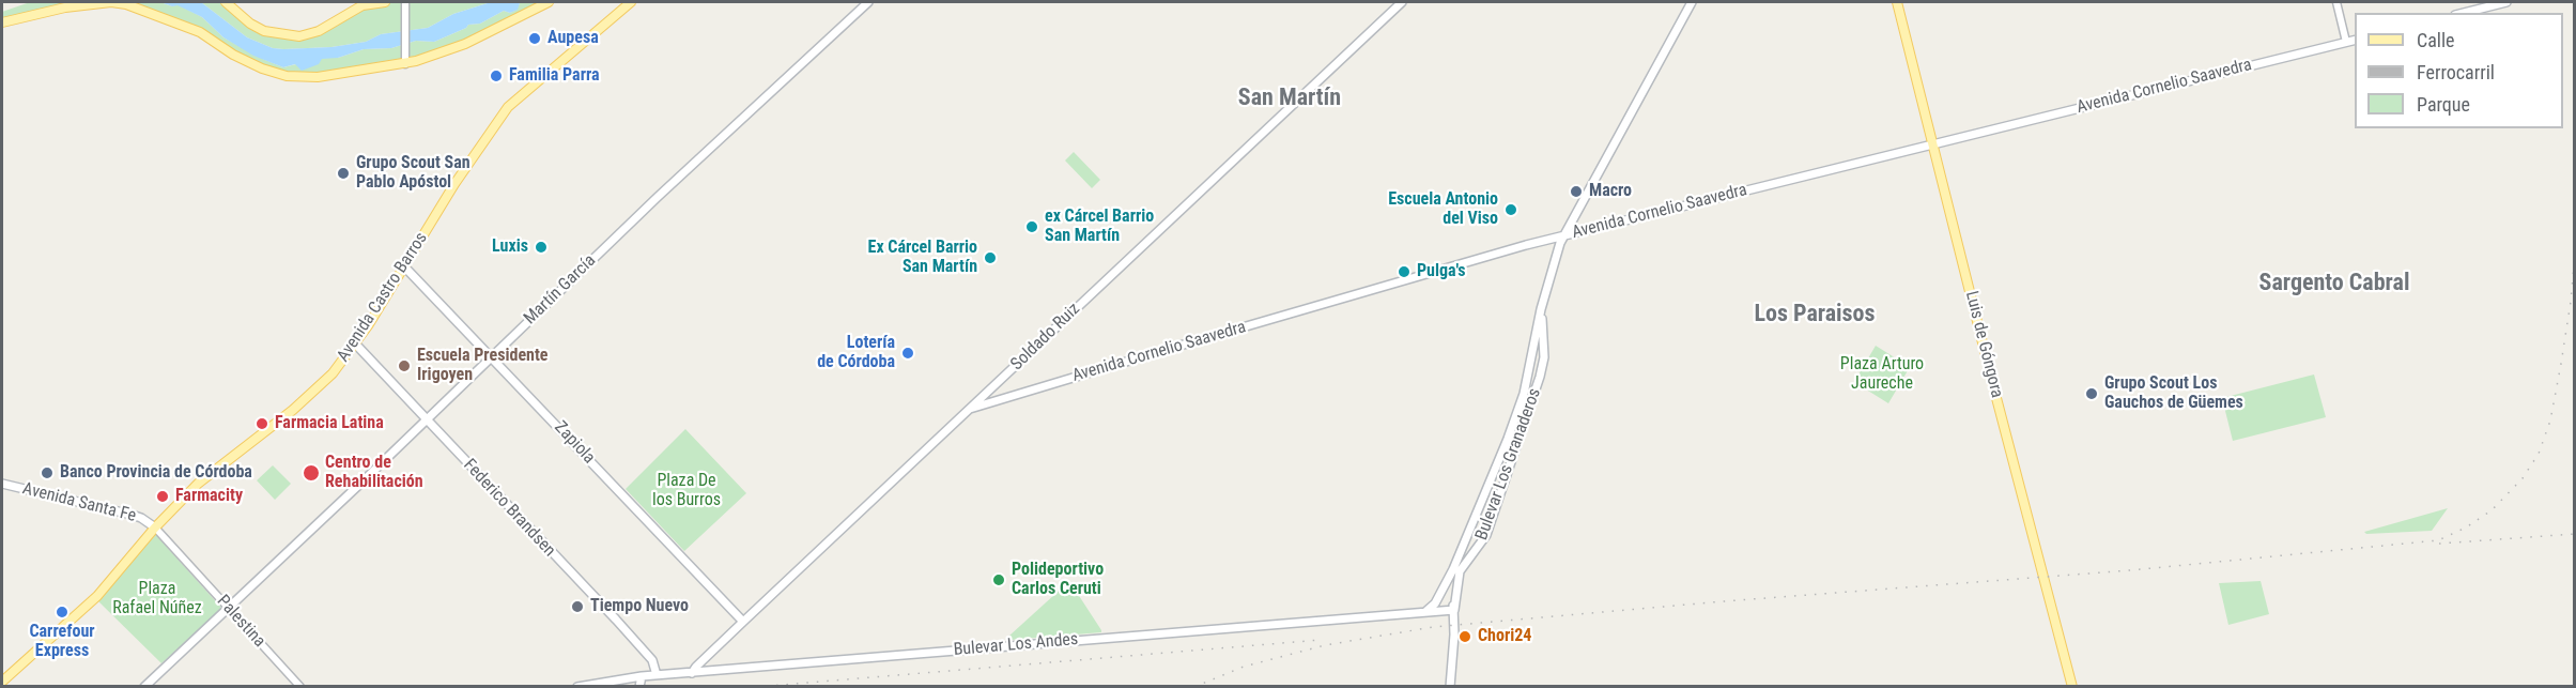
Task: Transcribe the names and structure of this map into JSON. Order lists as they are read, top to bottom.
{
  "streets": {
    "main road": [
      "Avenida Cornelio Saavedra",
      "Martín García",
      "Avenida Castro Barros",
      "Soldado Ruiz",
      "Luis de Góngora",
      "Zapiola",
      "Bulevar Los Granaderos",
      "Avenida Santa Fe",
      "Federico Brandsen",
      "Bulevar Los Andes"
    ],
    "street": ["Palestina"]
  },
  "crossings": [
    ["Avenida Cornelio Saavedra", "Soldado Ruiz"],
    ["Avenida Cornelio Saavedra", "Luis de Góngora"],
    ["Avenida Cornelio Saavedra", "Bulevar Los Granaderos"],
    ["Martín García", "Zapiola"],
    ["Martín García", "Federico Brandsen"],
    ["Martín García", "Palestina"],
    ["Avenida Castro Barros", "Zapiola"],
    ["Avenida Castro Barros", "Avenida Santa Fe"],
    ["Avenida Castro Barros", "Federico Brandsen"],
    ["Avenida Castro Barros", "Palestina"],
    ["Soldado Ruiz", "Zapiola"],
    ["Soldado Ruiz", "Bulevar Los Andes"],
    ["Bulevar Los Granaderos", "Bulevar Los Andes"],
    ["Avenida Santa Fe", "Palestina"],
    ["Federico Brandsen", "Bulevar Los Andes"]
  ],
  "districts": ["San Martín", "Sargento Cabral", "Los Paraisos"],
  "parks": ["Plaza Arturo Jaureche", "Plaza De los Burros", "Plaza Rafael Núñez"],
  "places": [
    "Aupesa",
    "Familia Parra",
    "Grupo Scout San Pablo Apóstol",
    "Macro",
    "Escuela Antonio del Viso",
    "ex Cárcel Barrio San Martín",
    "Luxis",
    "Ex Cárcel Barrio San Martín",
    "Pulga's",
    "Lotería de Córdoba",
    "Escuela Presidente Irigoyen",
    "Grupo Scout Los Gauchos de Güemes",
    "Farmacia Latina",
    "Banco Provincia de Córdoba",
    "Centro de Rehabilitación",
    "Farmacity",
    "Polideportivo Carlos Ceruti",
    "Tiempo Nuevo",
    "Carrefour Express",
    "Chori24"
  ],
  "legend": ["Calle", "Ferrocarril", "Parque"]
}
